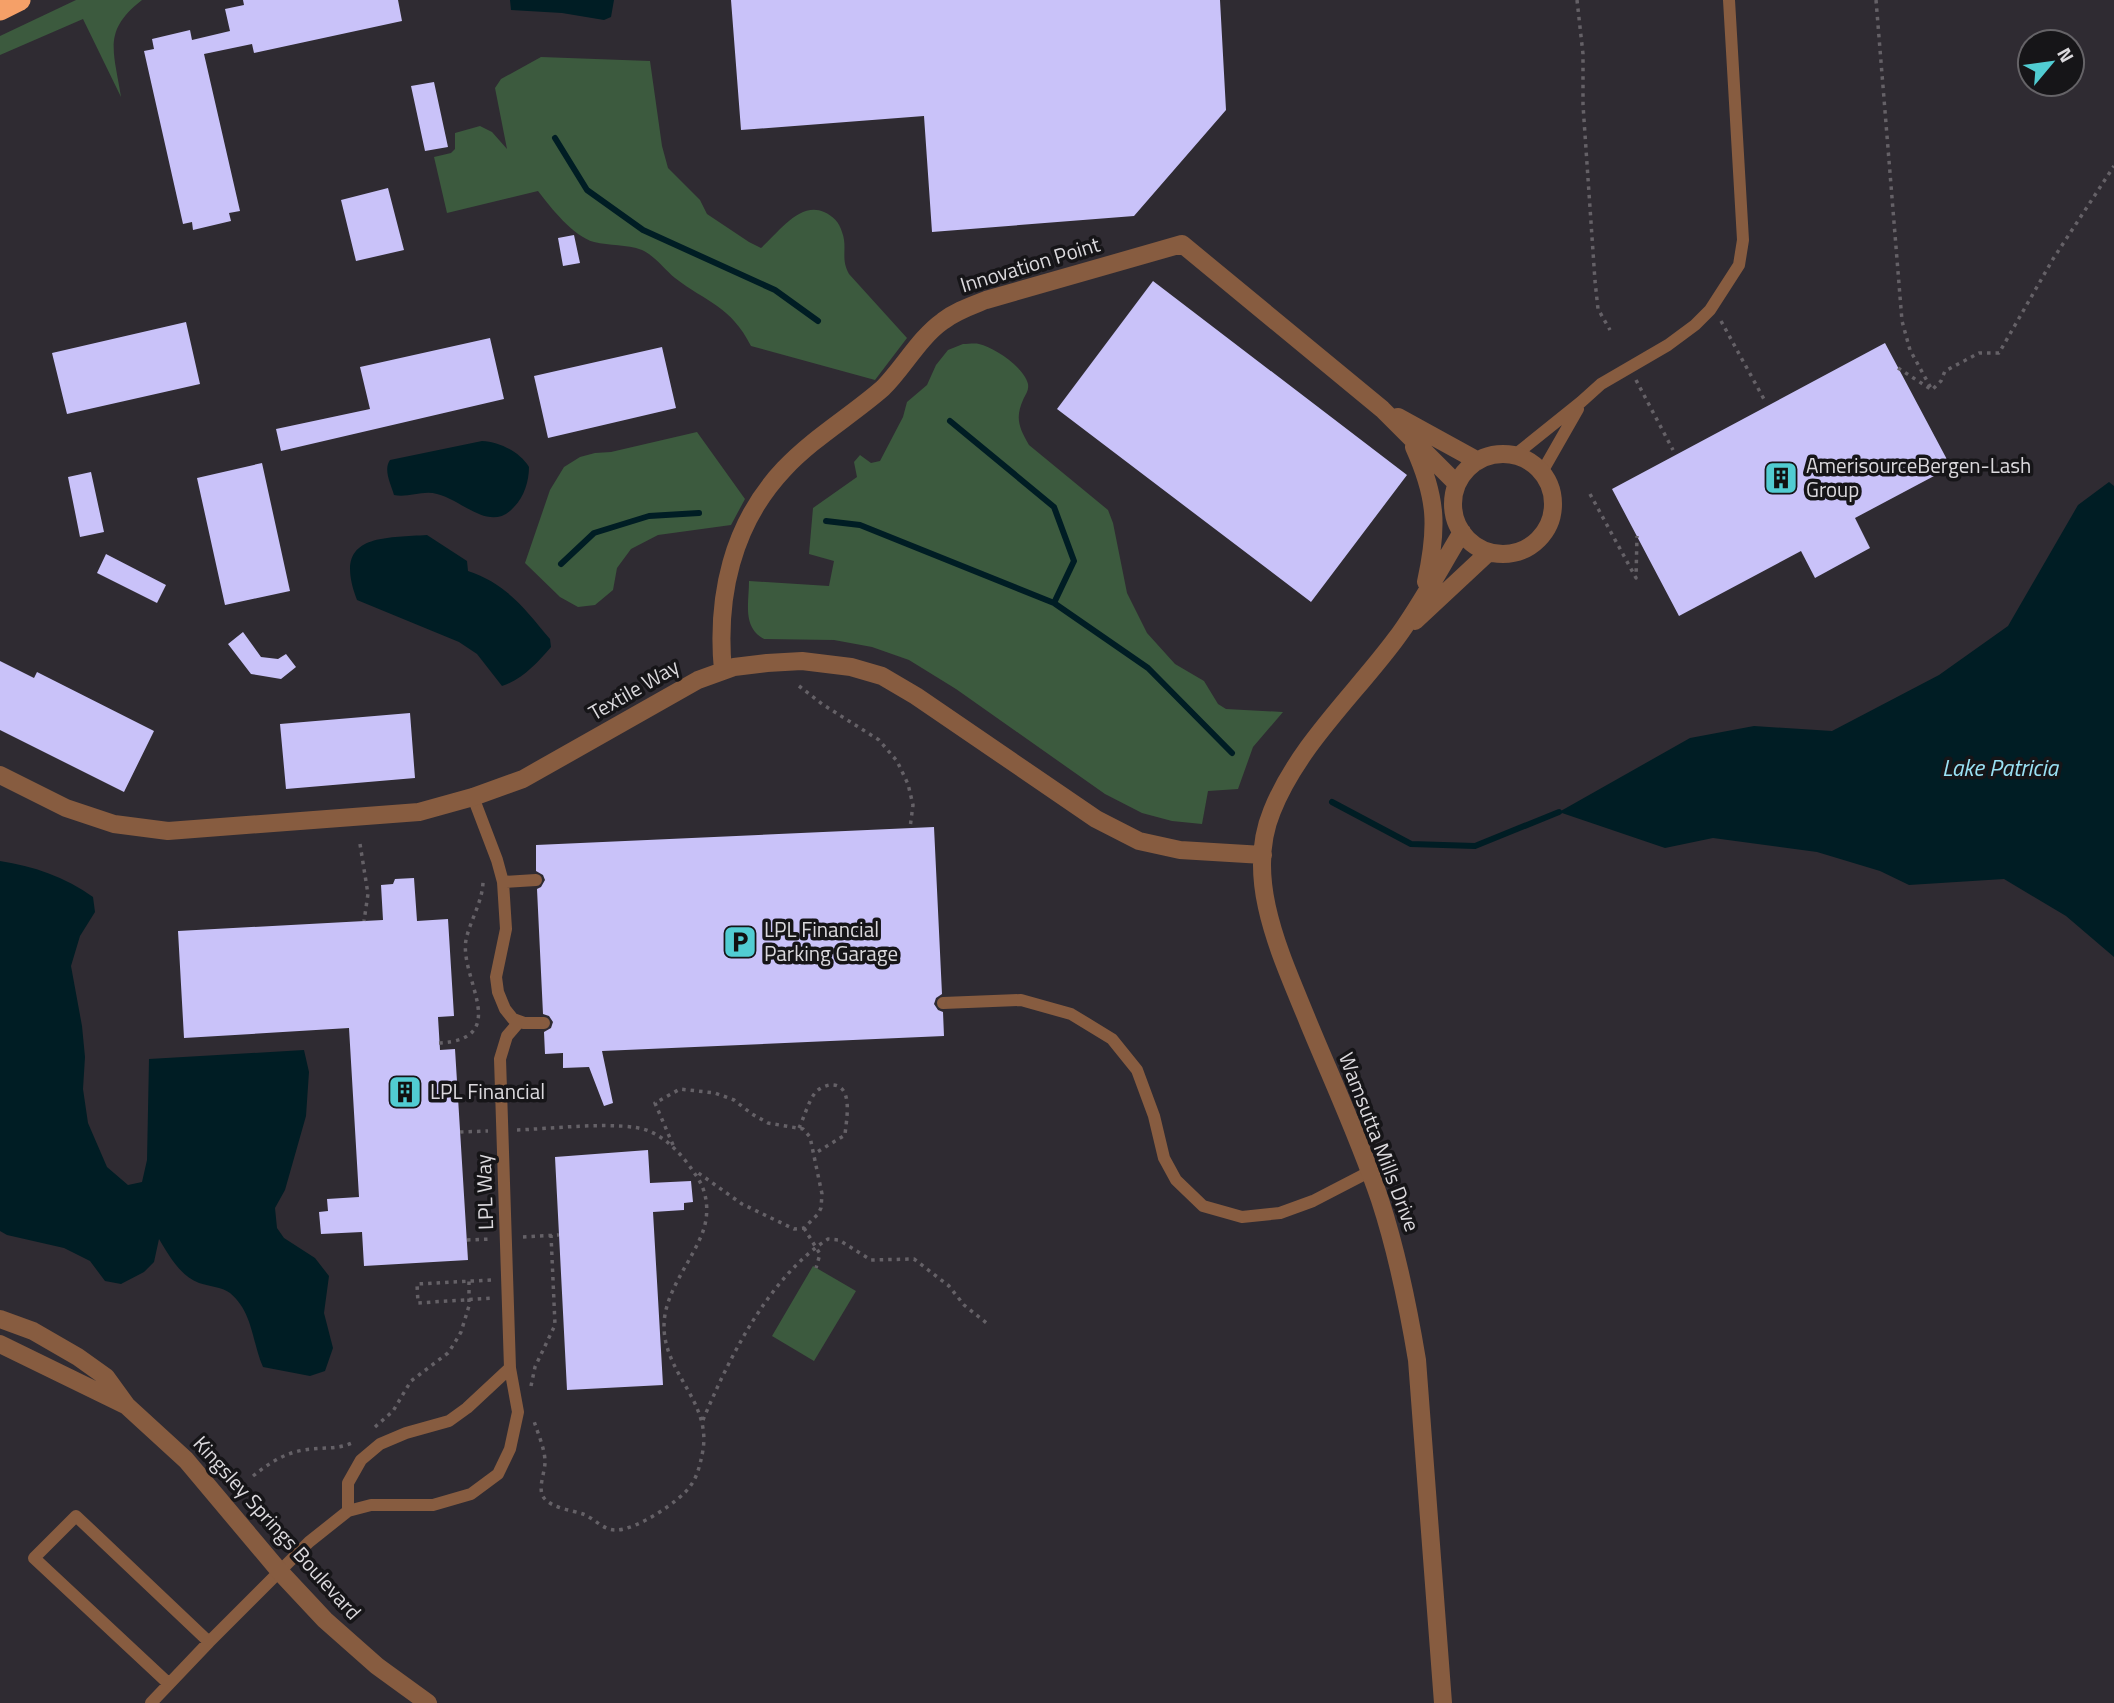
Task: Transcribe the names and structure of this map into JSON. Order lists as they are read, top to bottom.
{
  "streets": {
    "street": [
      "Innovation Point",
      "Textile Way",
      "Wamsutta Mills Drive",
      "Kingsley Springs Boulevard"
    ],
    "lane": ["LPL Way"]
  },
  "crossings": [
    ["Innovation Point", "Textile Way"],
    ["Textile Way", "Wamsutta Mills Drive"],
    ["LPL Way", "Kingsley Springs Boulevard"]
  ],
  "water": ["Lake Patricia"],
  "places": {
    "building": ["AmerisourceBergen-Lash Group", "LPL Financial"],
    "parking": ["LPL Financial Parking Garage"]
  },
  "north": "top right"
}
